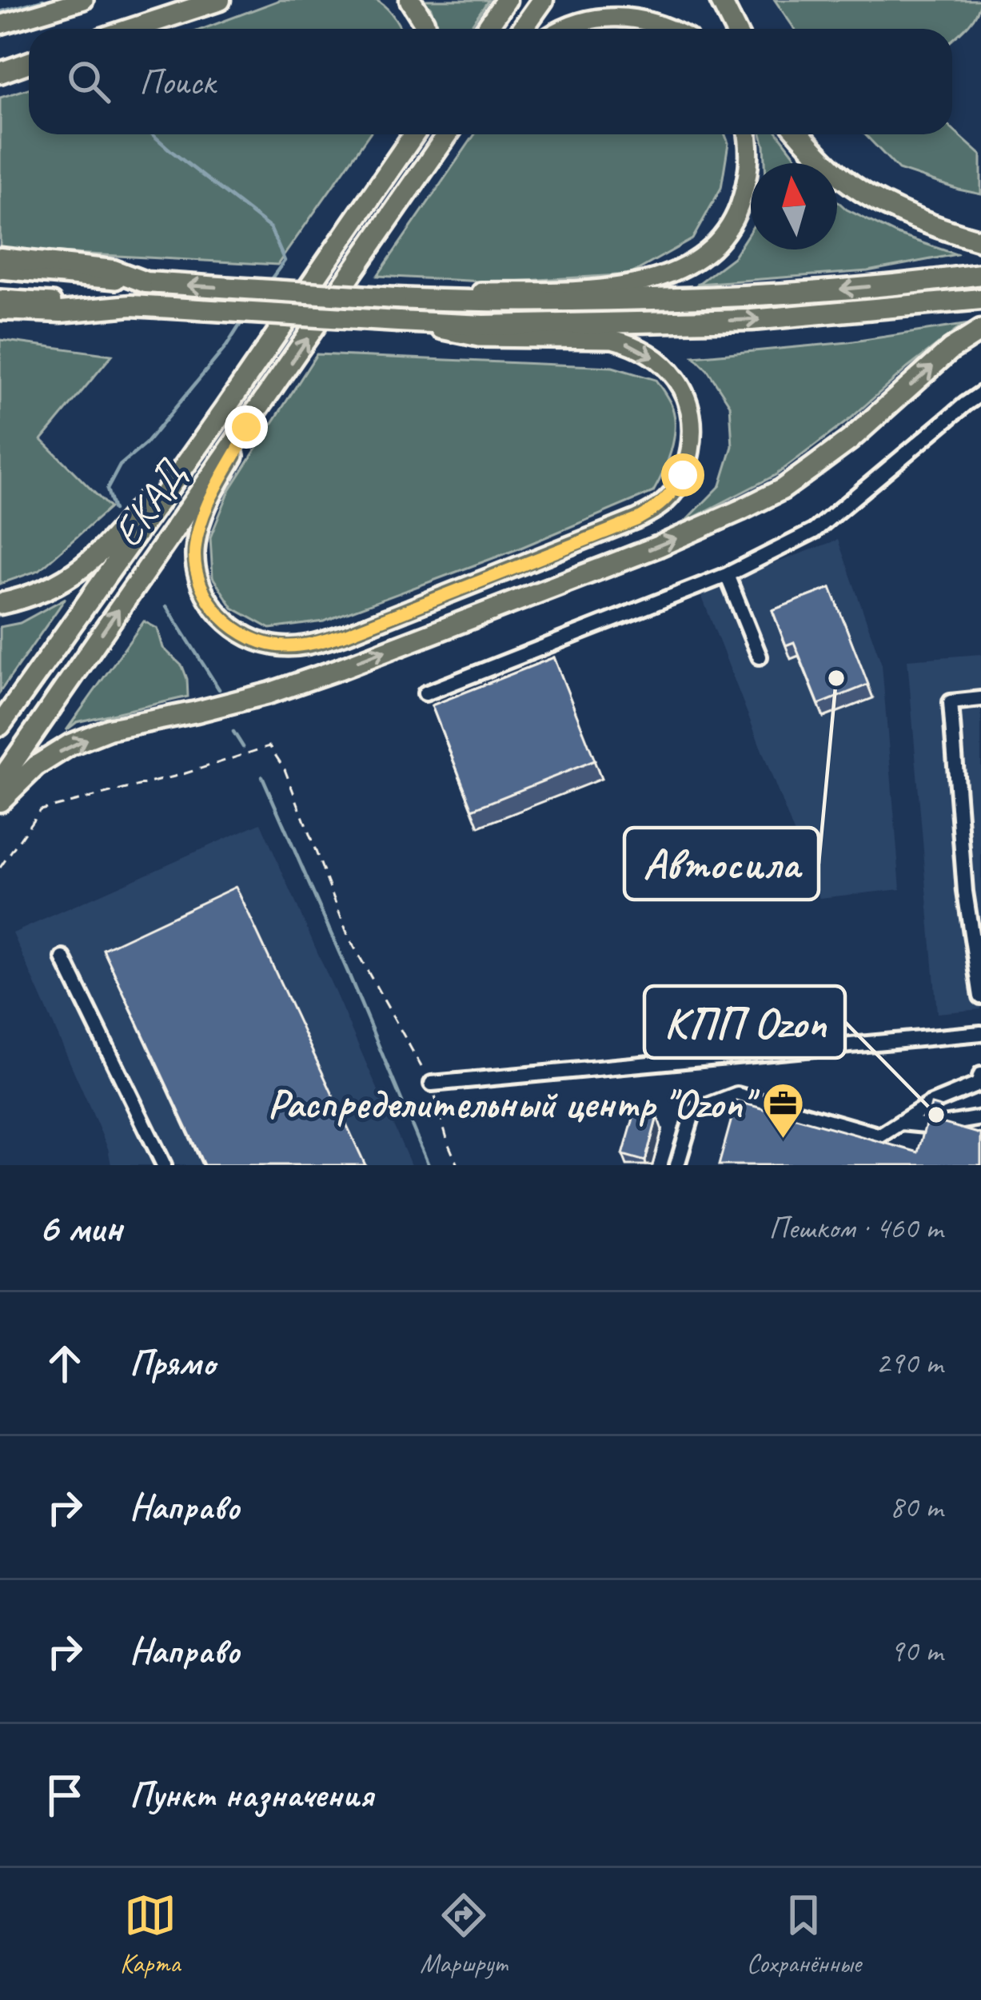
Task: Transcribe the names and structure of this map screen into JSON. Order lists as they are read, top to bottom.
{
  "streets": {
    "highway": ["ЕКАД"]
  },
  "places": {
    "other": ["Автосила", "КПП Ozon"],
    "office": ["Распределительный центр \"Ozon\""]
  },
  "north": "top",
  "page": {
    "search": "Поиск",
    "heading": ["6 мин", "Пешком · 460 m"],
    "list": [
      ["Прямо", "290 m"],
      ["Направо", "80 m"],
      ["Направо", "90 m"],
      "Пункт назначения"
    ],
    "nav": ["Карта", "Маршрут", "Сохранённые"]
  }
}
